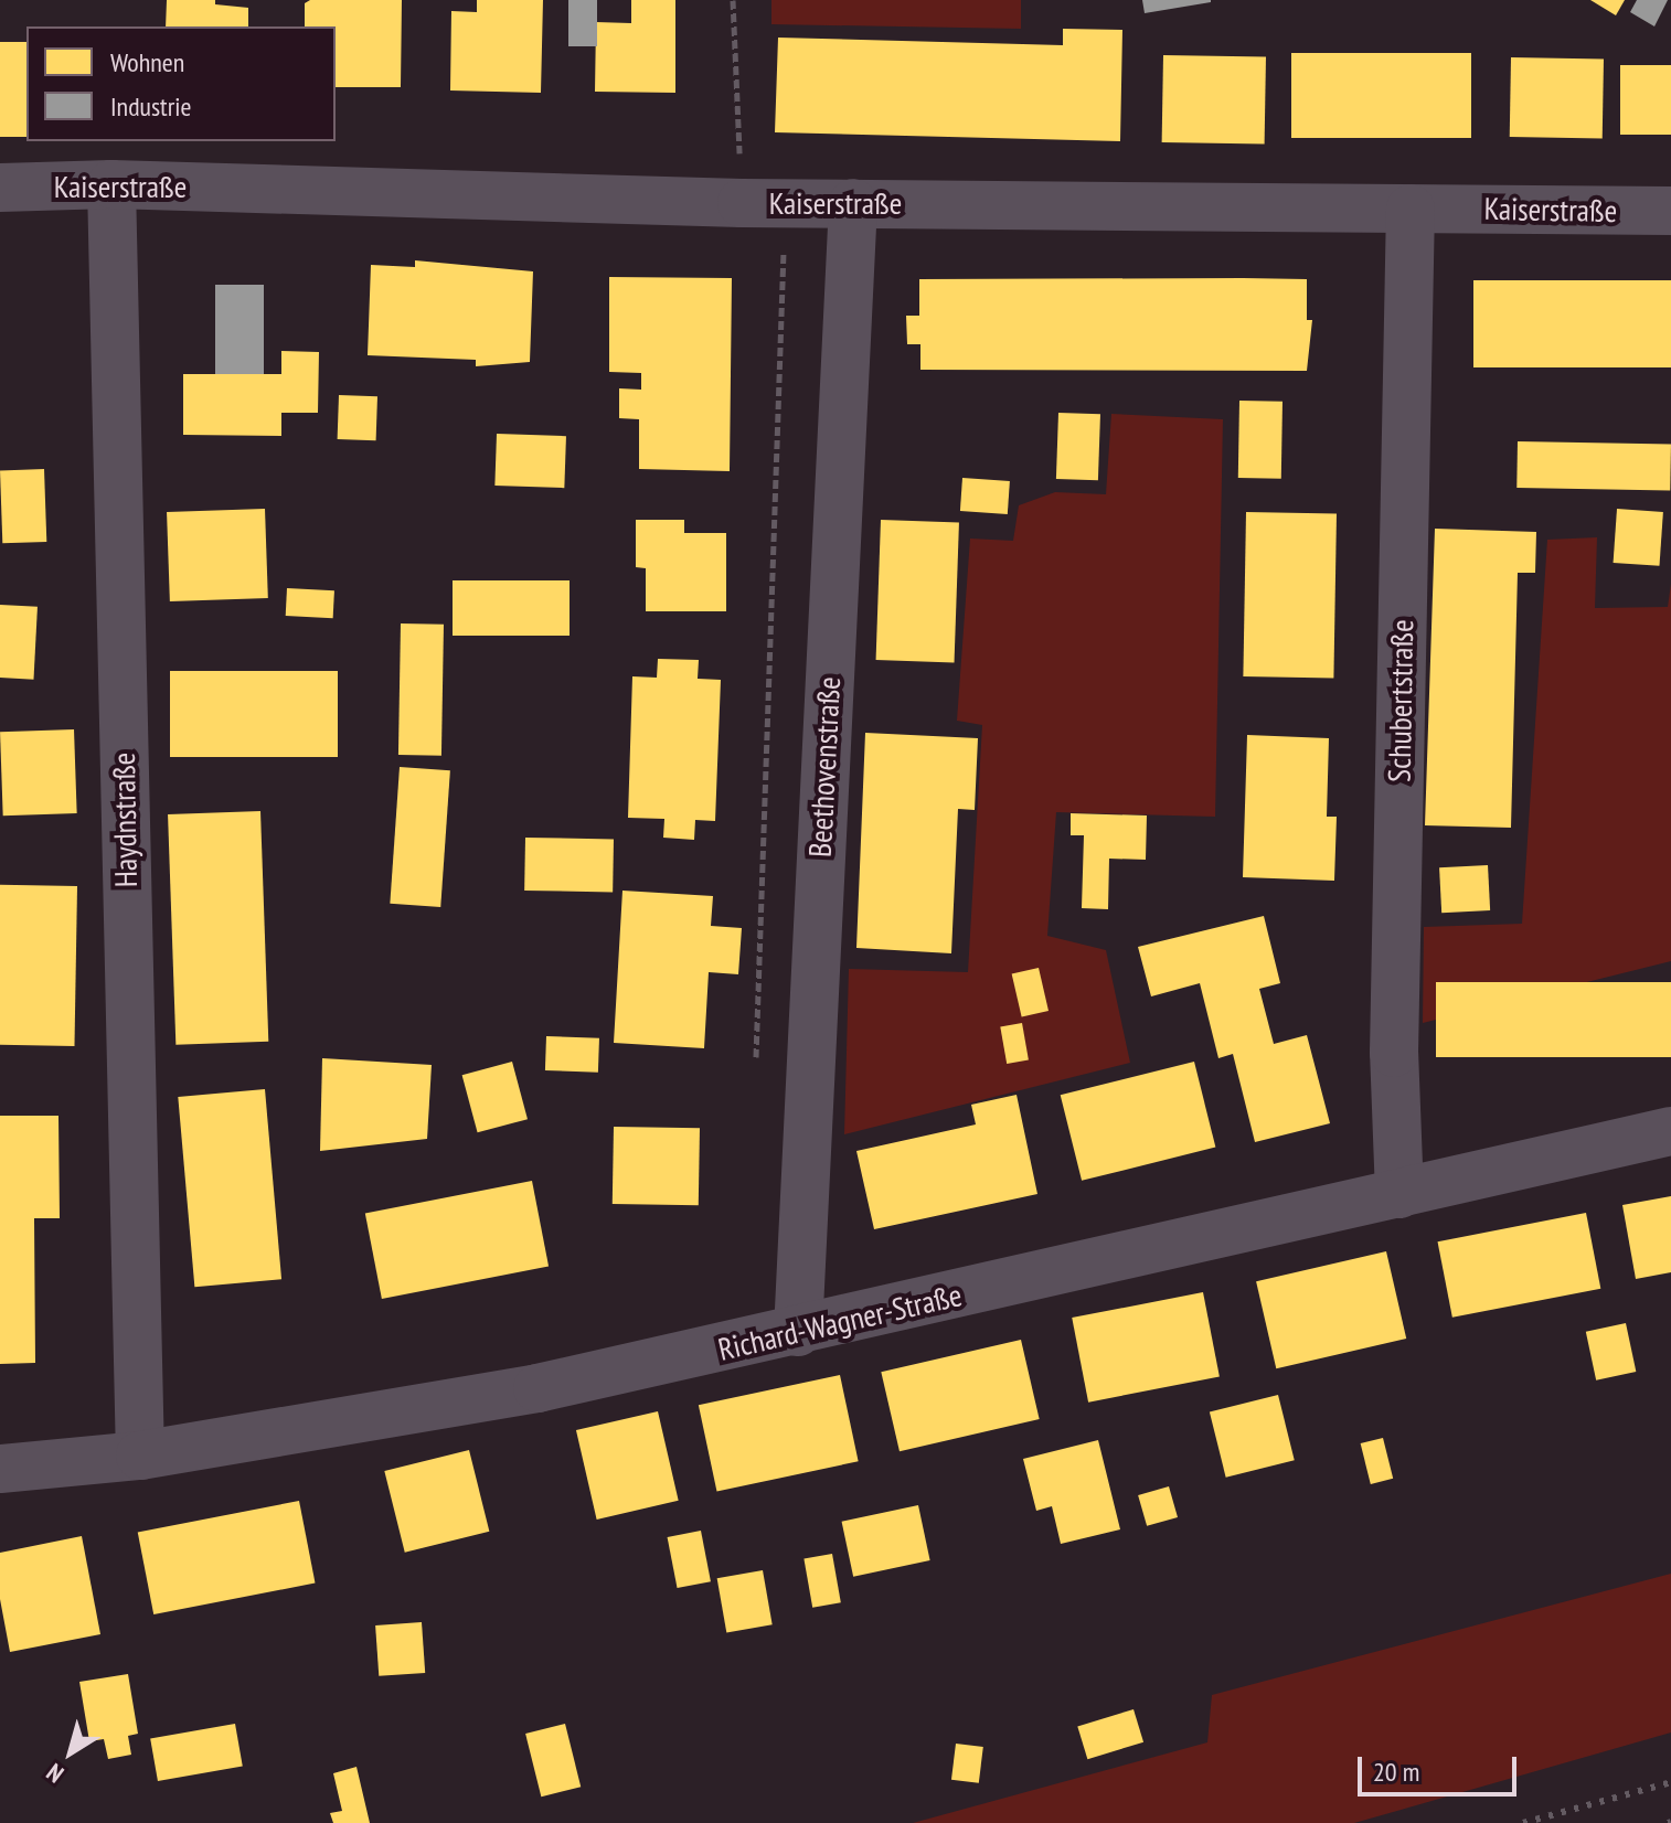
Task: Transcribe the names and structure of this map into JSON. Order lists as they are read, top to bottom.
{
  "streets": {
    "street": [
      "Kaiserstraße",
      "Schubertstraße",
      "Beethovenstraße",
      "Haydnstraße",
      "Richard-Wagner-Straße"
    ]
  },
  "crossings": [
    ["Kaiserstraße", "Schubertstraße"],
    ["Kaiserstraße", "Beethovenstraße"],
    ["Kaiserstraße", "Haydnstraße"],
    ["Schubertstraße", "Richard-Wagner-Straße"],
    ["Beethovenstraße", "Richard-Wagner-Straße"],
    ["Haydnstraße", "Richard-Wagner-Straße"]
  ],
  "legend": ["Wohnen", "Industrie"],
  "scale_bar": "20 m",
  "north": "bottom left"
}
